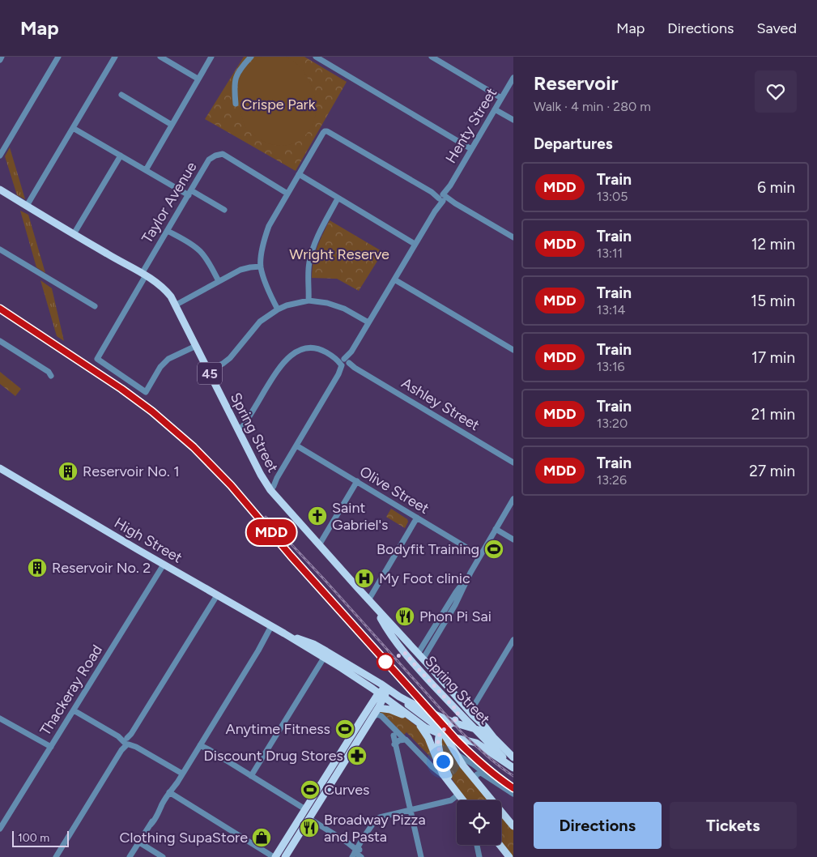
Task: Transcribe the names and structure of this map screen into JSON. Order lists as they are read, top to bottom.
{
  "streets": {
    "main road": ["45", "Spring Street", "High Street"],
    "street": [
      "Henty Street",
      "Taylor Avenue",
      "Ashley Street",
      "Olive Street",
      "Thackeray Road"
    ]
  },
  "crossings": [
    ["Henty Street", "Ashley Street"],
    ["Henty Street", "Spring Street"],
    ["Henty Street", "Olive Street"],
    ["Taylor Avenue", "Spring Street"],
    ["Ashley Street", "Spring Street"],
    ["Spring Street", "High Street"],
    ["High Street", "Thackeray Road"]
  ],
  "parks": ["Crispe Park", "Wright Reserve"],
  "places": {
    "building": ["Reservoir No. 1", "Reservoir No. 2"],
    "church": ["Saint Gabriel's"],
    "sports": ["Bodyfit Training", "Anytime Fitness", "Curves"],
    "hospital": ["My Foot clinic"],
    "restaurant": ["Phon Pi Sai", "Broadway Pizza and Pasta"],
    "pharmacy": ["Discount Drug Stores"],
    "shop": ["Clothing SupaStore"]
  },
  "scale_bar": "100 m",
  "page": {
    "header": "Map",
    "nav": ["Map", "Directions", "Saved"],
    "on_map": "MDD",
    "heading": [
      ["Reservoir", "Walk · 4 min · 280 m"],
      "Departures"
    ],
    "list": [
      {
        "mark": "MDD",
        "name": "Train",
        "note": "13:05",
        "value": "6 min"
      },
      {
        "mark": "MDD",
        "name": "Train",
        "note": "13:11",
        "value": "12 min"
      },
      {
        "mark": "MDD",
        "name": "Train",
        "note": "13:14",
        "value": "15 min"
      },
      {
        "mark": "MDD",
        "name": "Train",
        "note": "13:16",
        "value": "17 min"
      },
      {
        "mark": "MDD",
        "name": "Train",
        "note": "13:20",
        "value": "21 min"
      },
      {
        "mark": "MDD",
        "name": "Train",
        "note": "13:26",
        "value": "27 min"
      }
    ],
    "buttons": ["Directions", "Tickets"],
    "scale": "100 m"
  }
}
